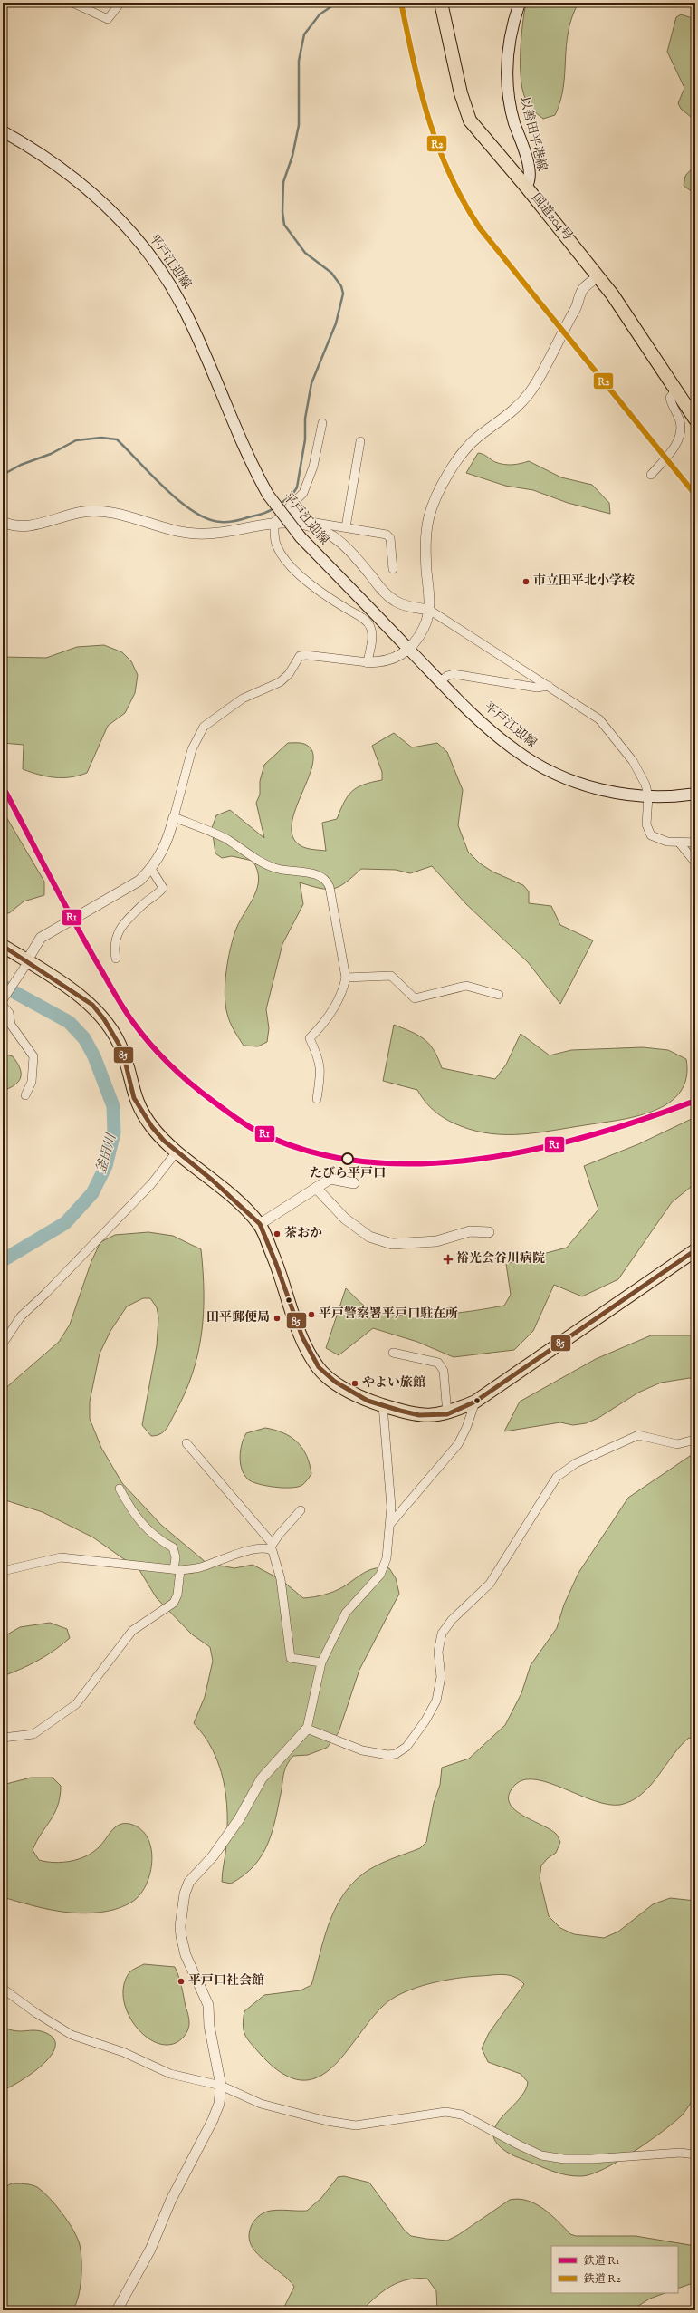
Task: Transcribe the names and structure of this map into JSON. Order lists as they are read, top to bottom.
{
  "streets": {
    "highway": ["国道204号"],
    "main road": ["以善田平港線", "平戸江迎線"]
  },
  "crossings": [
    ["以善田平港線", "国道204号"]
  ],
  "water": ["釜田川"],
  "places": {
    "other": [
      "市立田平北小学校",
      "たびら平戸口",
      "茶おか",
      "平戸警察署平戸口駐在所",
      "田平郵便局",
      "やよい旅館",
      "平戸口社会館"
    ],
    "health": ["裕光会谷川病院"]
  },
  "lines": ["rail line R2", "rail line R1", "transit line 85"],
  "legend": ["鉄道 R1", "鉄道 R2"]
}
